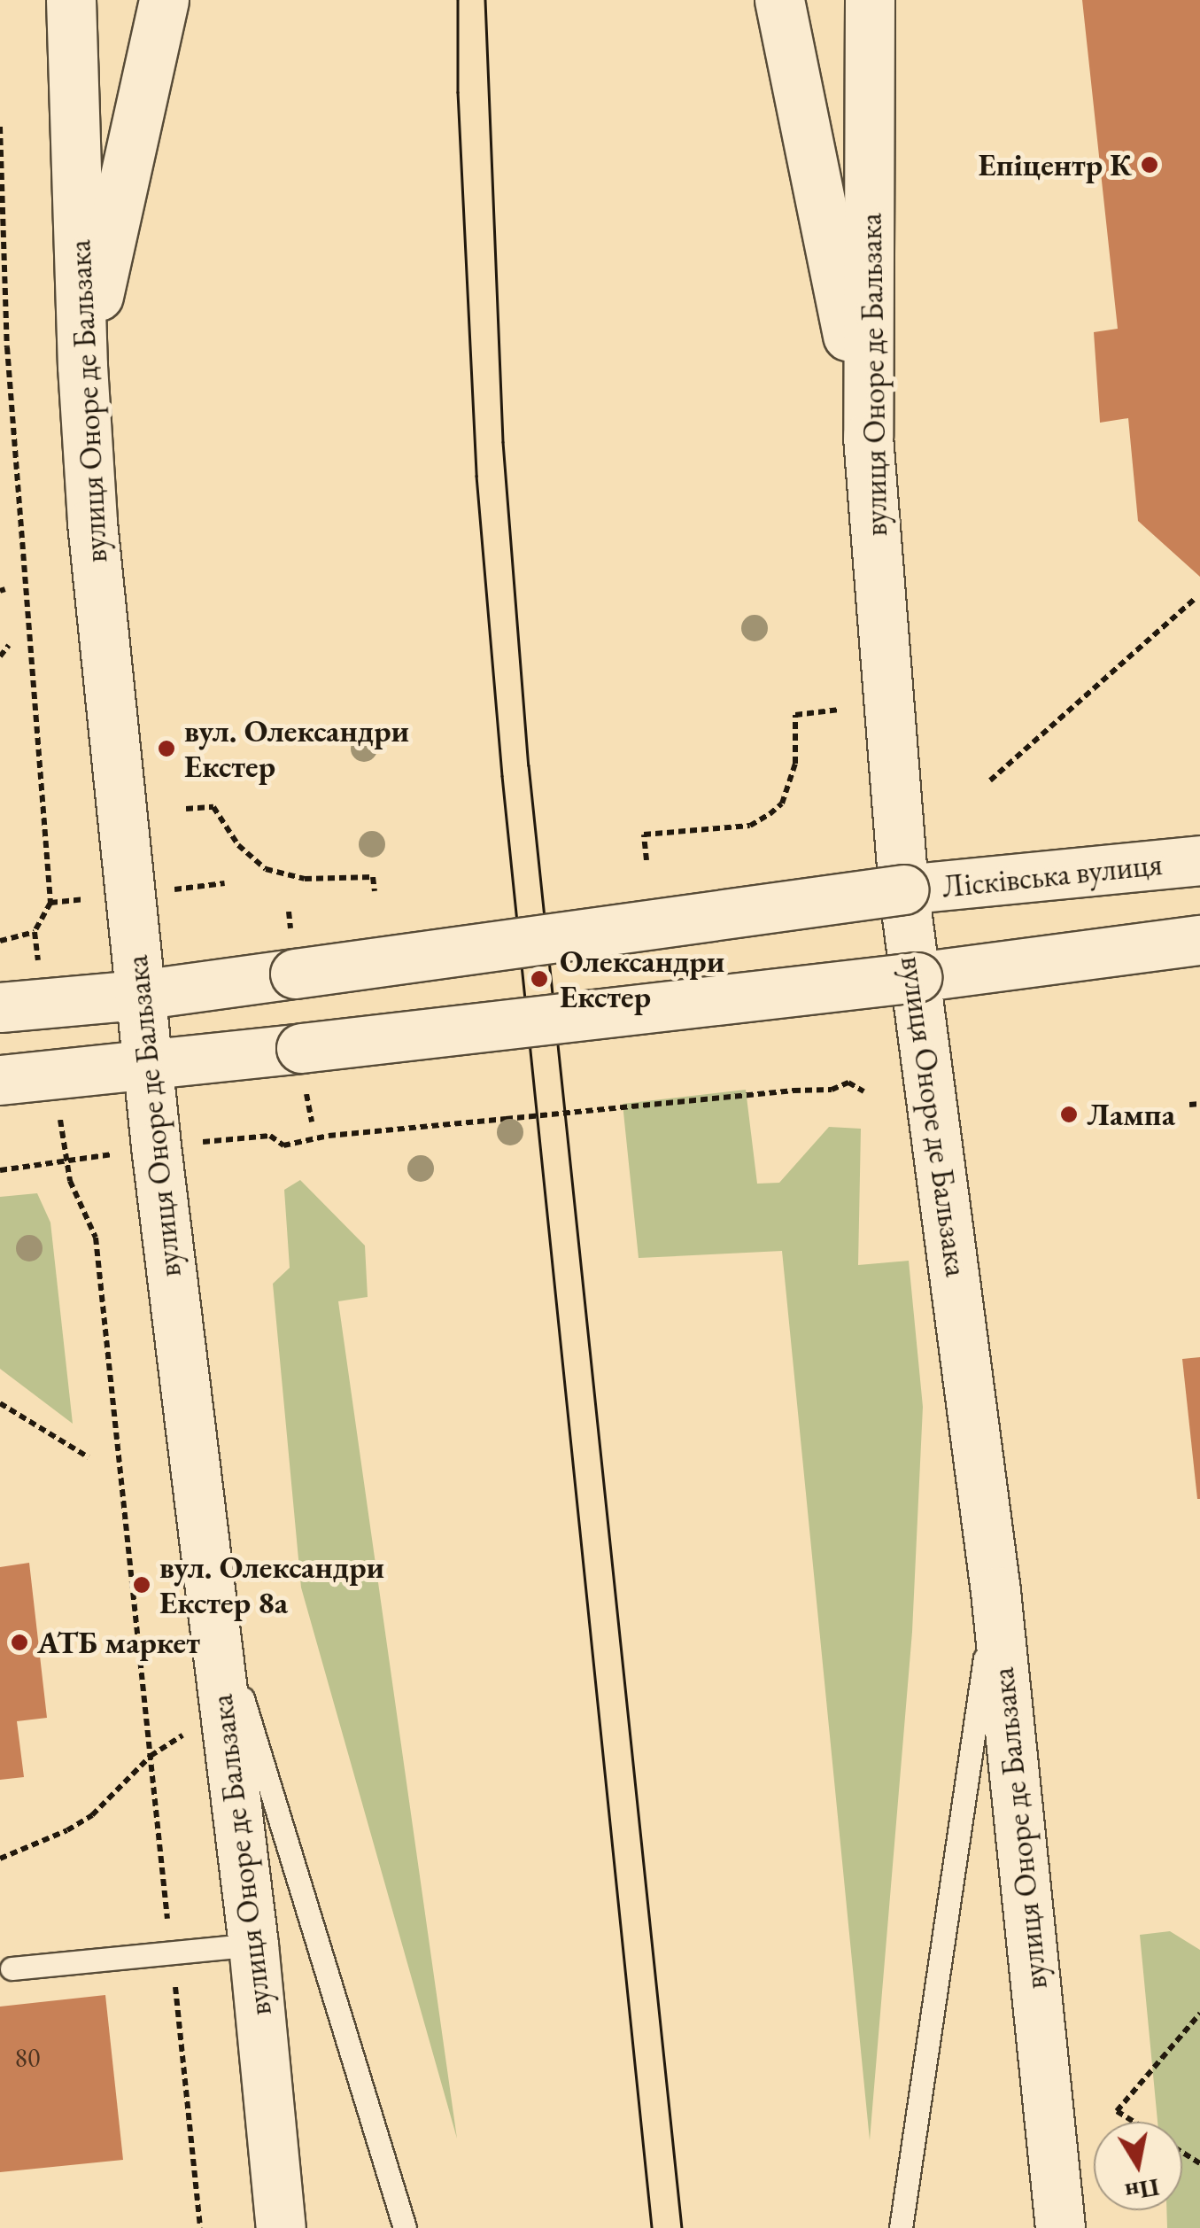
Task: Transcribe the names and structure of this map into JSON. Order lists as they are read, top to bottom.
{
  "streets": {
    "street": ["вулиця Оноре де Бальзака", "Лісківська вулиця"]
  },
  "crossings": [
    ["вулиця Оноре де Бальзака", "Лісківська вулиця"]
  ],
  "places": [
    "Епіцентр К",
    "вул. Олександри Екстер",
    "Олександри Екстер",
    "Лампа",
    "вул. Олександри Екстер 8а",
    "АТБ маркет"
  ],
  "house_numbers": ["80"],
  "north": "bottom"
}
